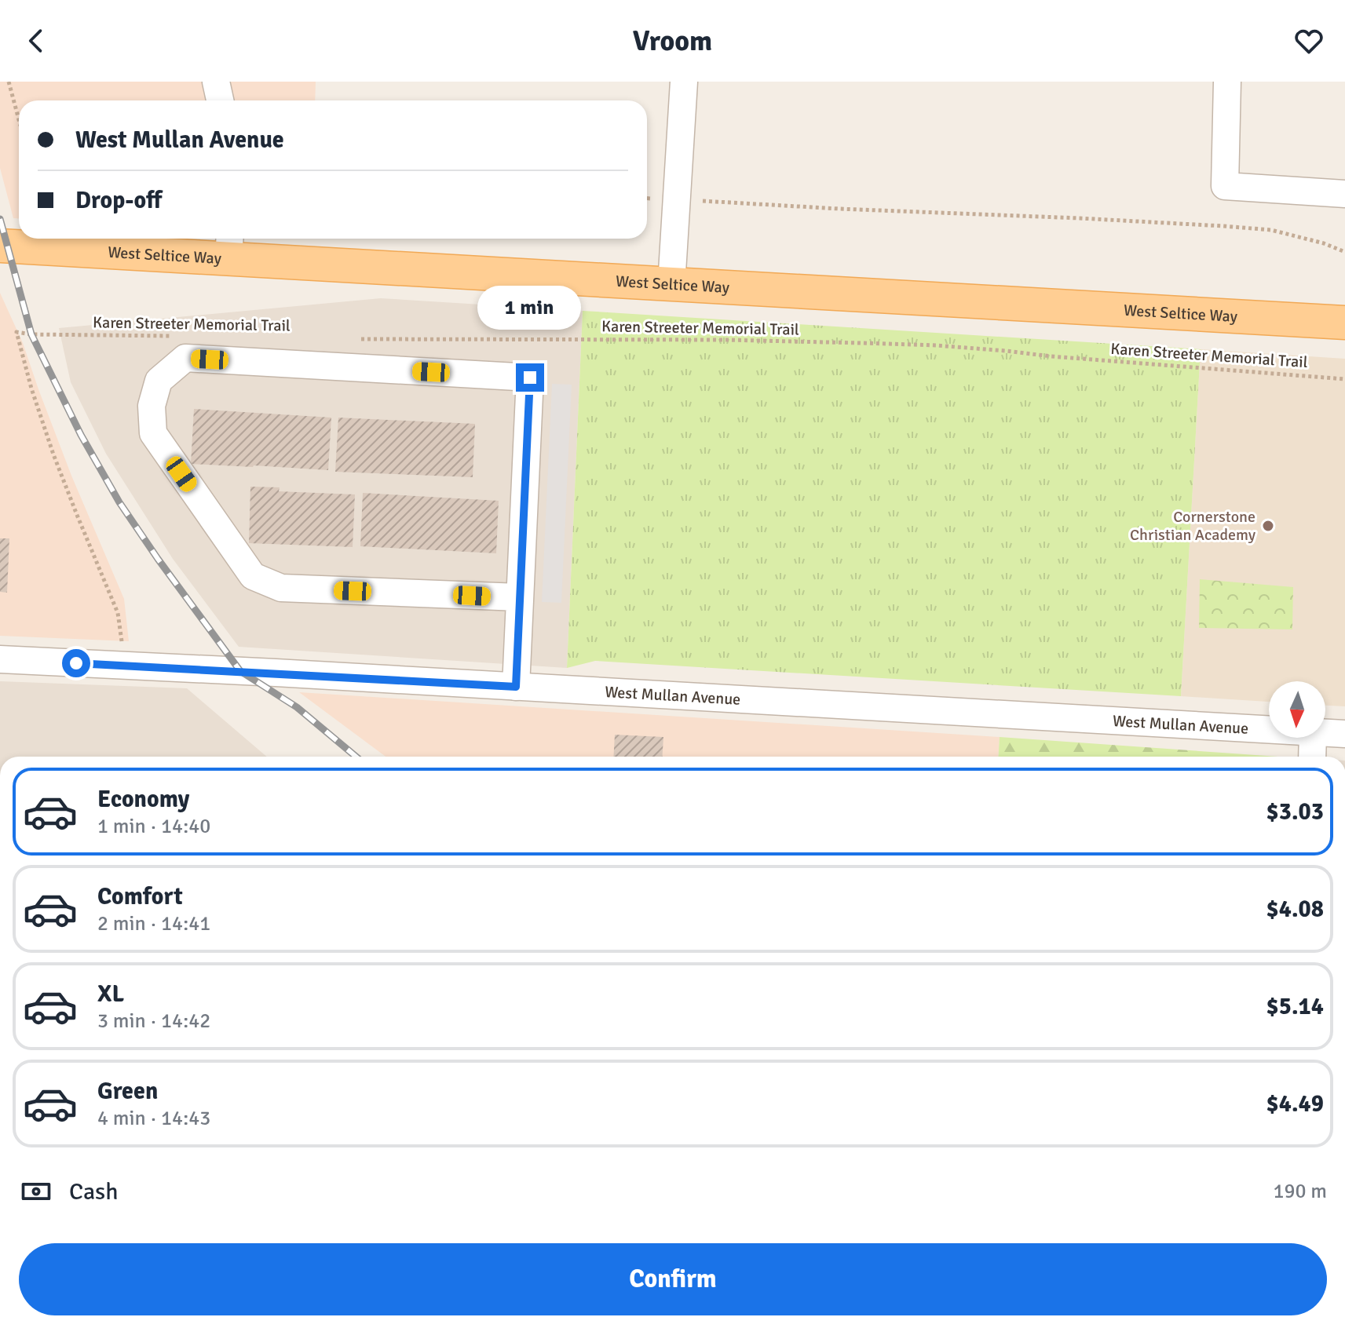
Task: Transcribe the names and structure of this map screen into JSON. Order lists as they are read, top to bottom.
{
  "streets": {
    "main road": ["West Seltice Way"],
    "street": ["West Mullan Avenue"],
    "path": ["Karen Streeter Memorial Trail"]
  },
  "crossings": [
    ["Karen Streeter Memorial Trail", "West Mullan Avenue"]
  ],
  "places": ["Cornerstone Christian Academy"],
  "north": "bottom",
  "page": {
    "header": "Vroom",
    "banner": ["West Mullan Avenue", "Drop-off"],
    "bubble": "1 min",
    "list": [
      {
        "name": "Economy",
        "note": "1 min · 14:40",
        "value": "$3.03"
      },
      {
        "name": "Comfort",
        "note": "2 min · 14:41",
        "value": "$4.08"
      },
      {
        "name": "XL",
        "note": "3 min · 14:42",
        "value": "$5.14"
      },
      {
        "name": "Green",
        "note": "4 min · 14:43",
        "value": "$4.49"
      }
    ],
    "pay": ["Cash", "190 m"],
    "buttons": "Confirm"
  }
}
